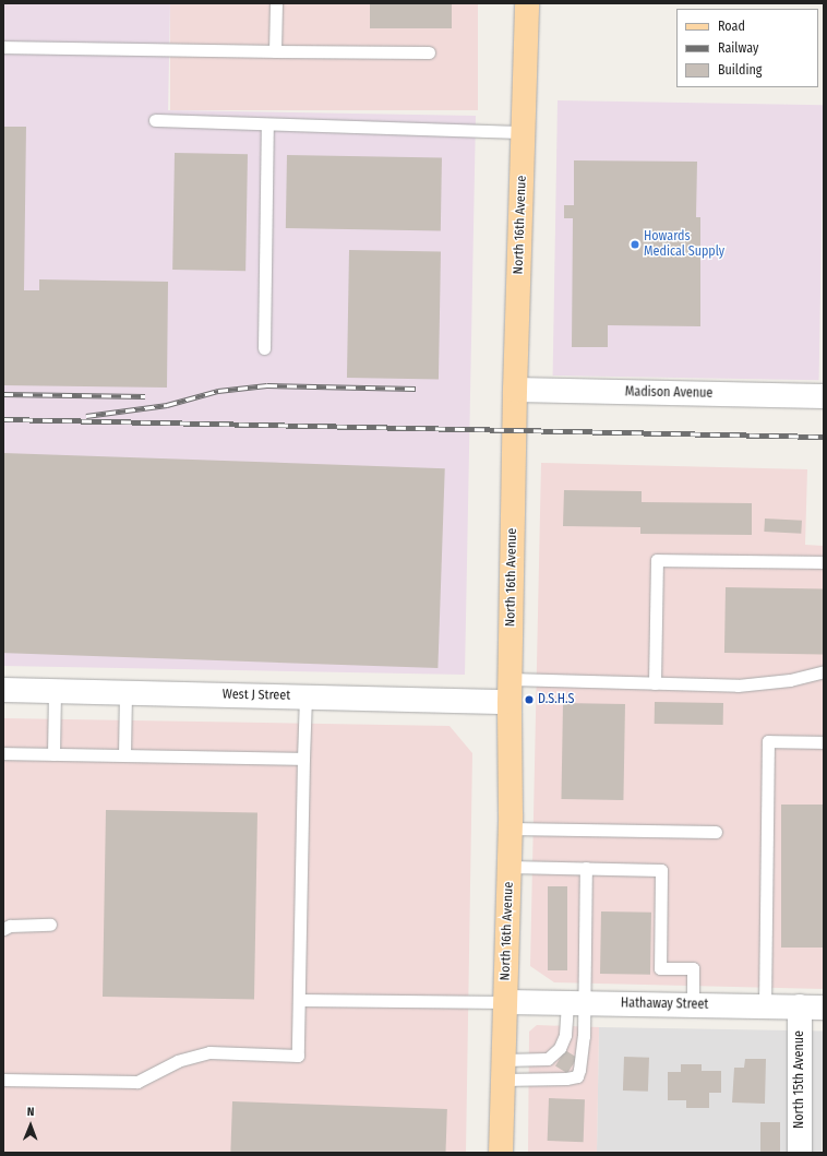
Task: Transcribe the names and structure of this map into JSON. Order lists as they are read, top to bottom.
{
  "streets": {
    "main road": ["North 16th Avenue"],
    "street": [
      "Madison Avenue",
      "West J Street",
      "Hathaway Street",
      "North 15th Avenue"
    ]
  },
  "crossings": [
    ["North 16th Avenue", "Madison Avenue"],
    ["North 16th Avenue", "West J Street"],
    ["North 16th Avenue", "Hathaway Street"],
    ["Hathaway Street", "North 15th Avenue"]
  ],
  "places": ["Howards Medical Supply", "D.S.H.S"],
  "legend": ["Road", "Railway", "Building"],
  "north": "top"
}
